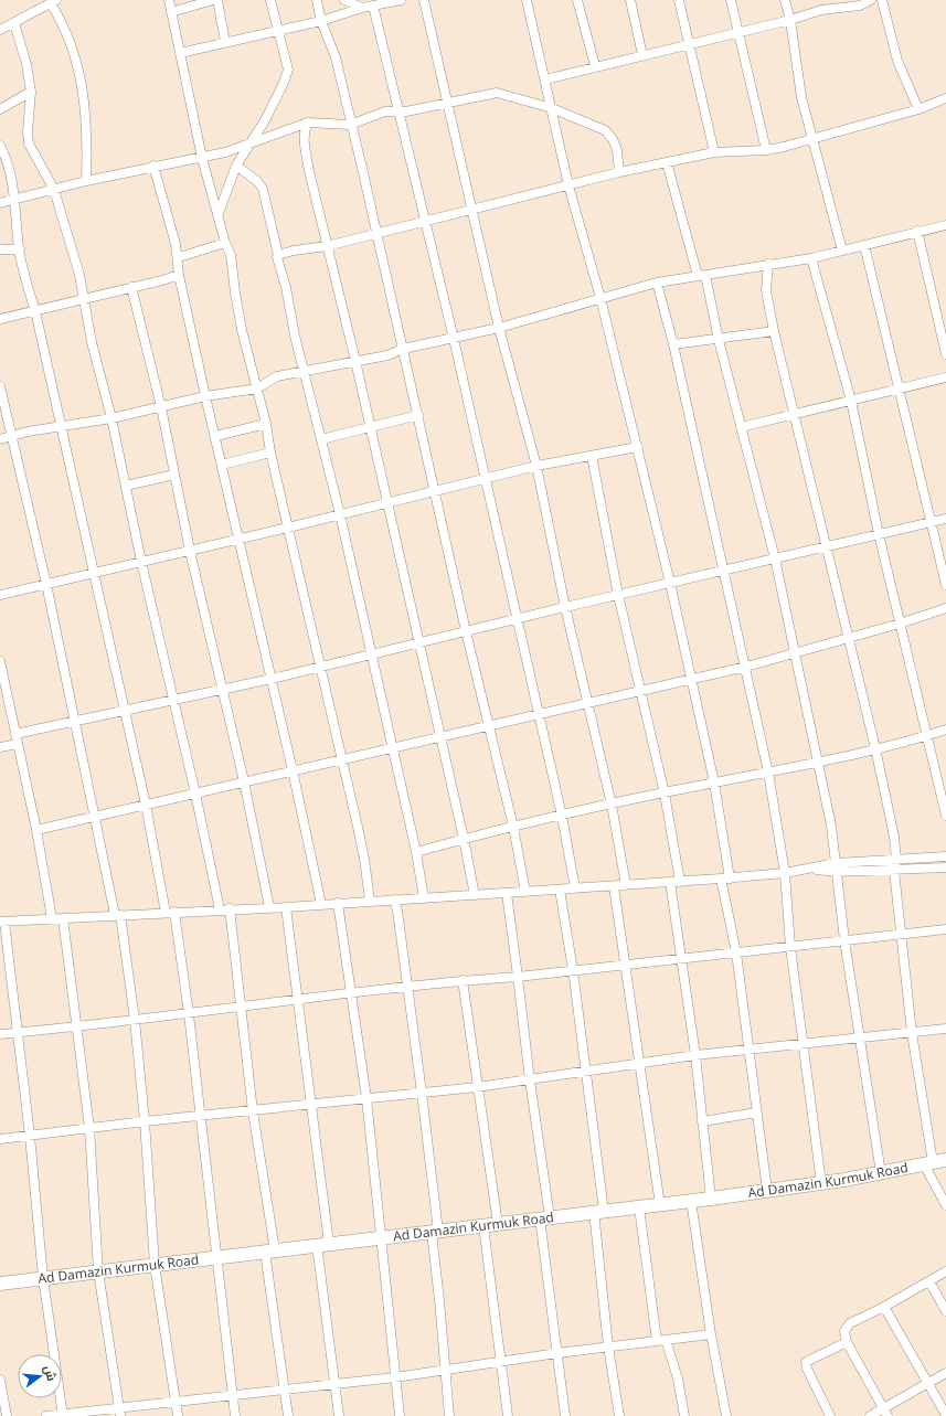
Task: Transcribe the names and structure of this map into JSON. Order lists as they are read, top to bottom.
{
  "streets": {
    "highway": ["Ad Damazin Kurmuk Road"]
  },
  "north": "right"
}
